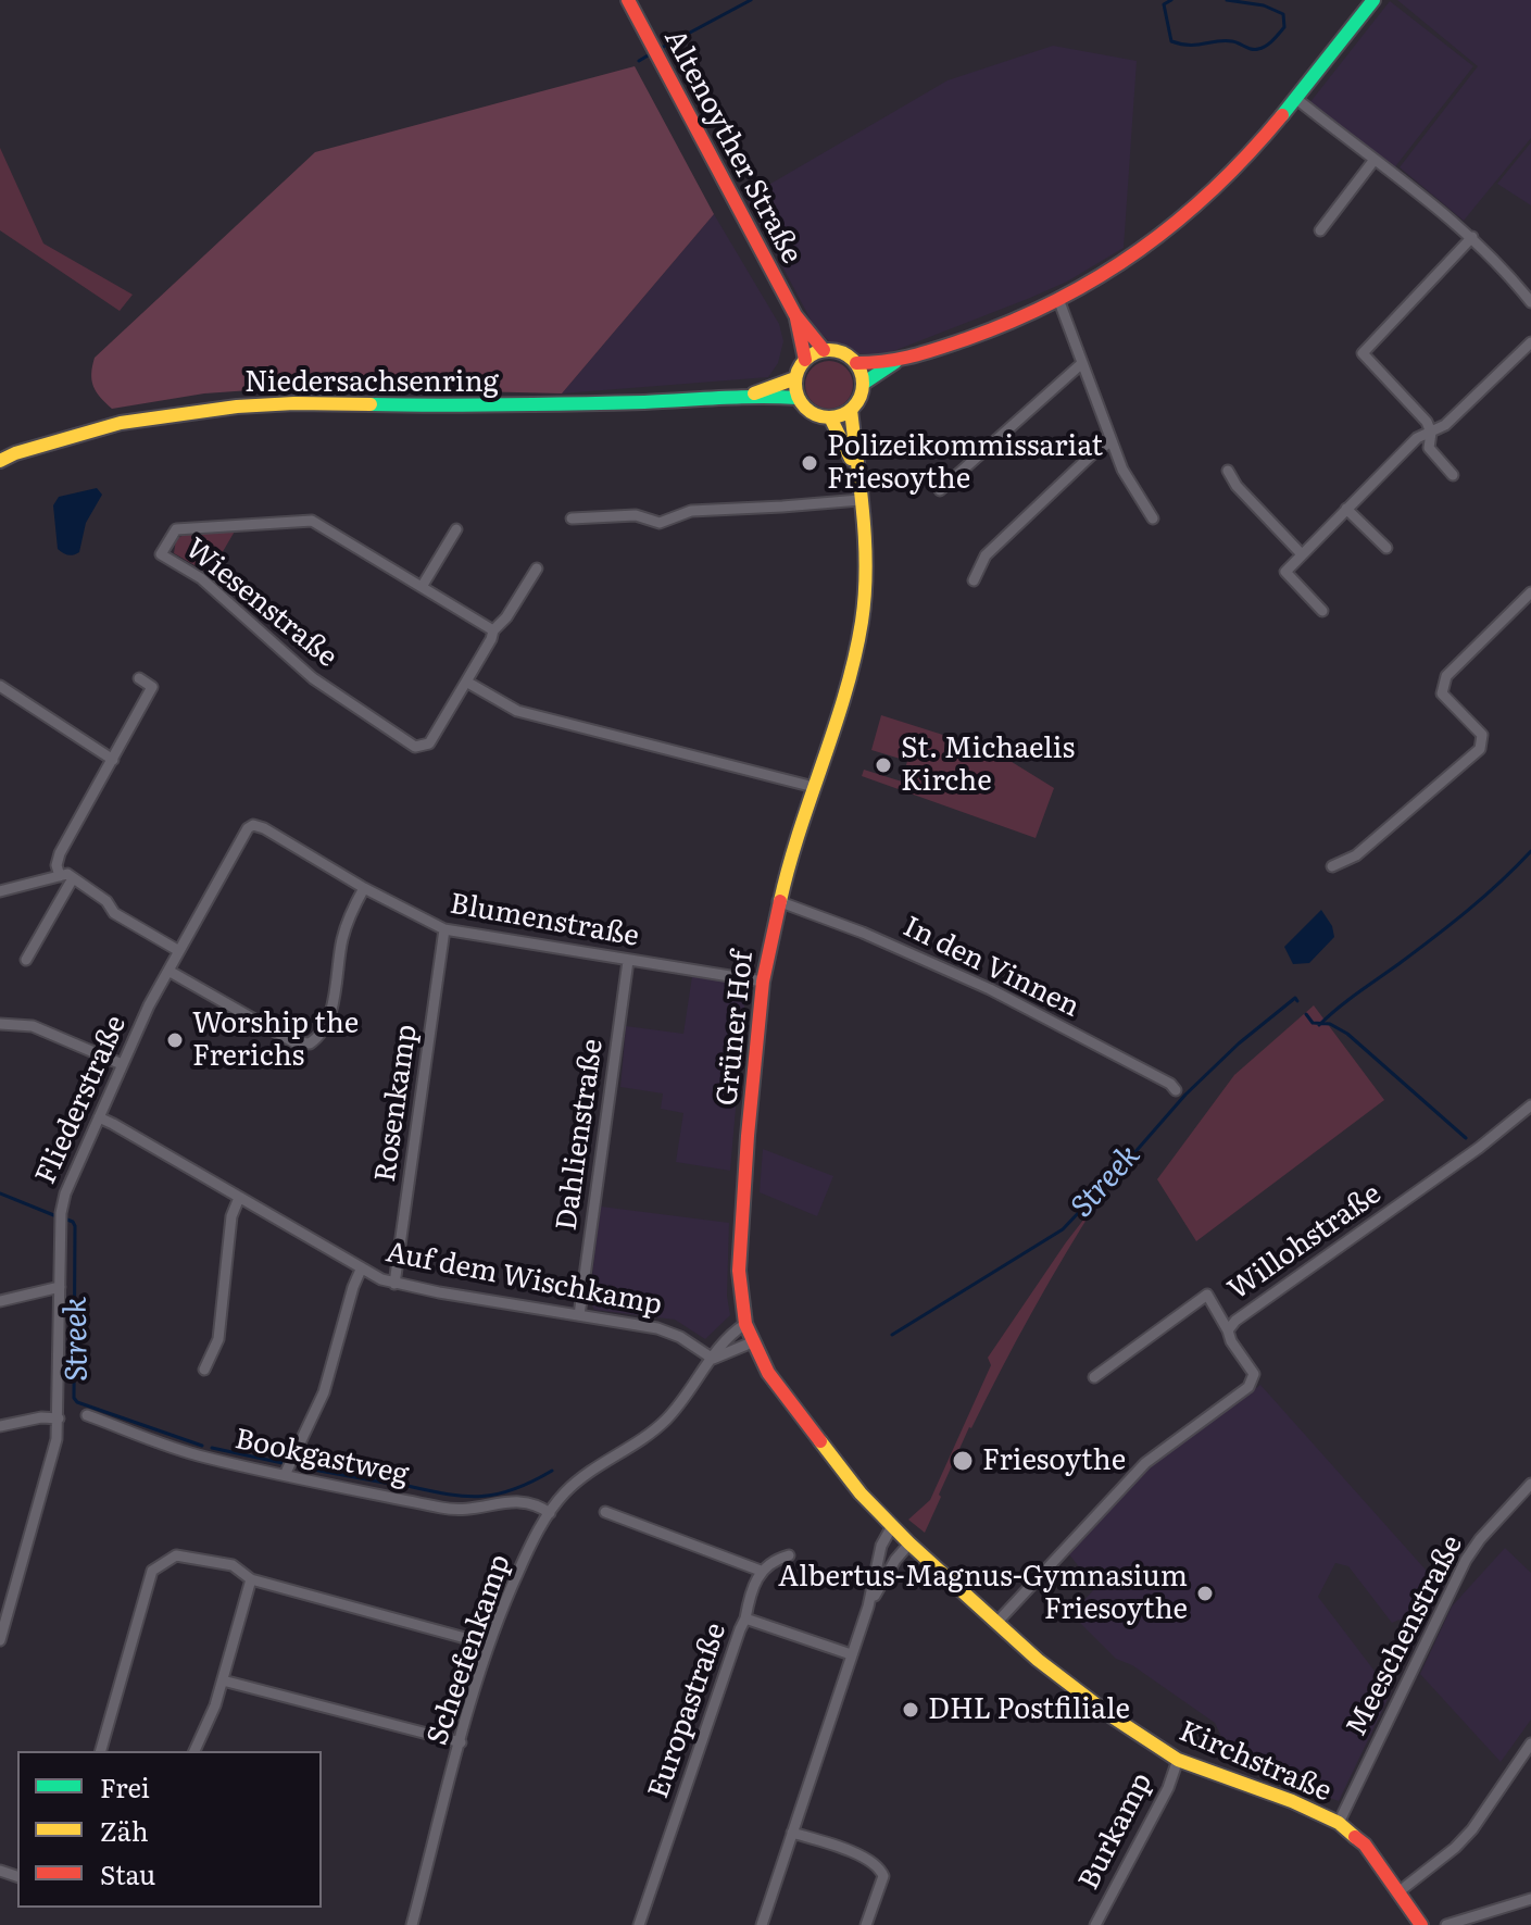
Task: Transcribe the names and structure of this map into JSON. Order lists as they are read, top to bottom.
{
  "streets": {
    "main road": [
      "Altenoyther Straße",
      "Niedersachsenring",
      "Grüner Hof",
      "Kirchstraße"
    ],
    "street": [
      "Wiesenstraße",
      "Blumenstraße",
      "In den Vinnen",
      "Fliederstraße",
      "Rosenkamp",
      "Dahlienstraße",
      "Willohstraße",
      "Auf dem Wischkamp",
      "Bookgastweg",
      "Meeschenstraße",
      "Scheefenkamp",
      "Europastraße",
      "Burkamp"
    ]
  },
  "crossings": [
    ["Altenoyther Straße", "Niedersachsenring"],
    ["Altenoyther Straße", "Grüner Hof"],
    ["Niedersachsenring", "Grüner Hof"],
    ["Blumenstraße", "Grüner Hof"],
    ["Blumenstraße", "Fliederstraße"],
    ["Blumenstraße", "Rosenkamp"],
    ["Blumenstraße", "Dahlienstraße"],
    ["In den Vinnen", "Grüner Hof"],
    ["Grüner Hof", "Scheefenkamp"],
    ["Grüner Hof", "Kirchstraße"],
    ["Fliederstraße", "Auf dem Wischkamp"],
    ["Rosenkamp", "Auf dem Wischkamp"],
    ["Dahlienstraße", "Auf dem Wischkamp"],
    ["Willohstraße", "Kirchstraße"],
    ["Auf dem Wischkamp", "Scheefenkamp"],
    ["Bookgastweg", "Scheefenkamp"],
    ["Meeschenstraße", "Kirchstraße"],
    ["Kirchstraße", "Burkamp"]
  ],
  "water": ["Streek"],
  "places": [
    "Polizeikommissariat Friesoythe",
    "St. Michaelis Kirche",
    "Worship the Frerichs",
    "Friesoythe",
    "Albertus-Magnus-Gymnasium Friesoythe",
    "DHL Postfiliale"
  ],
  "legend": ["Frei", "Zäh", "Stau"]
}
